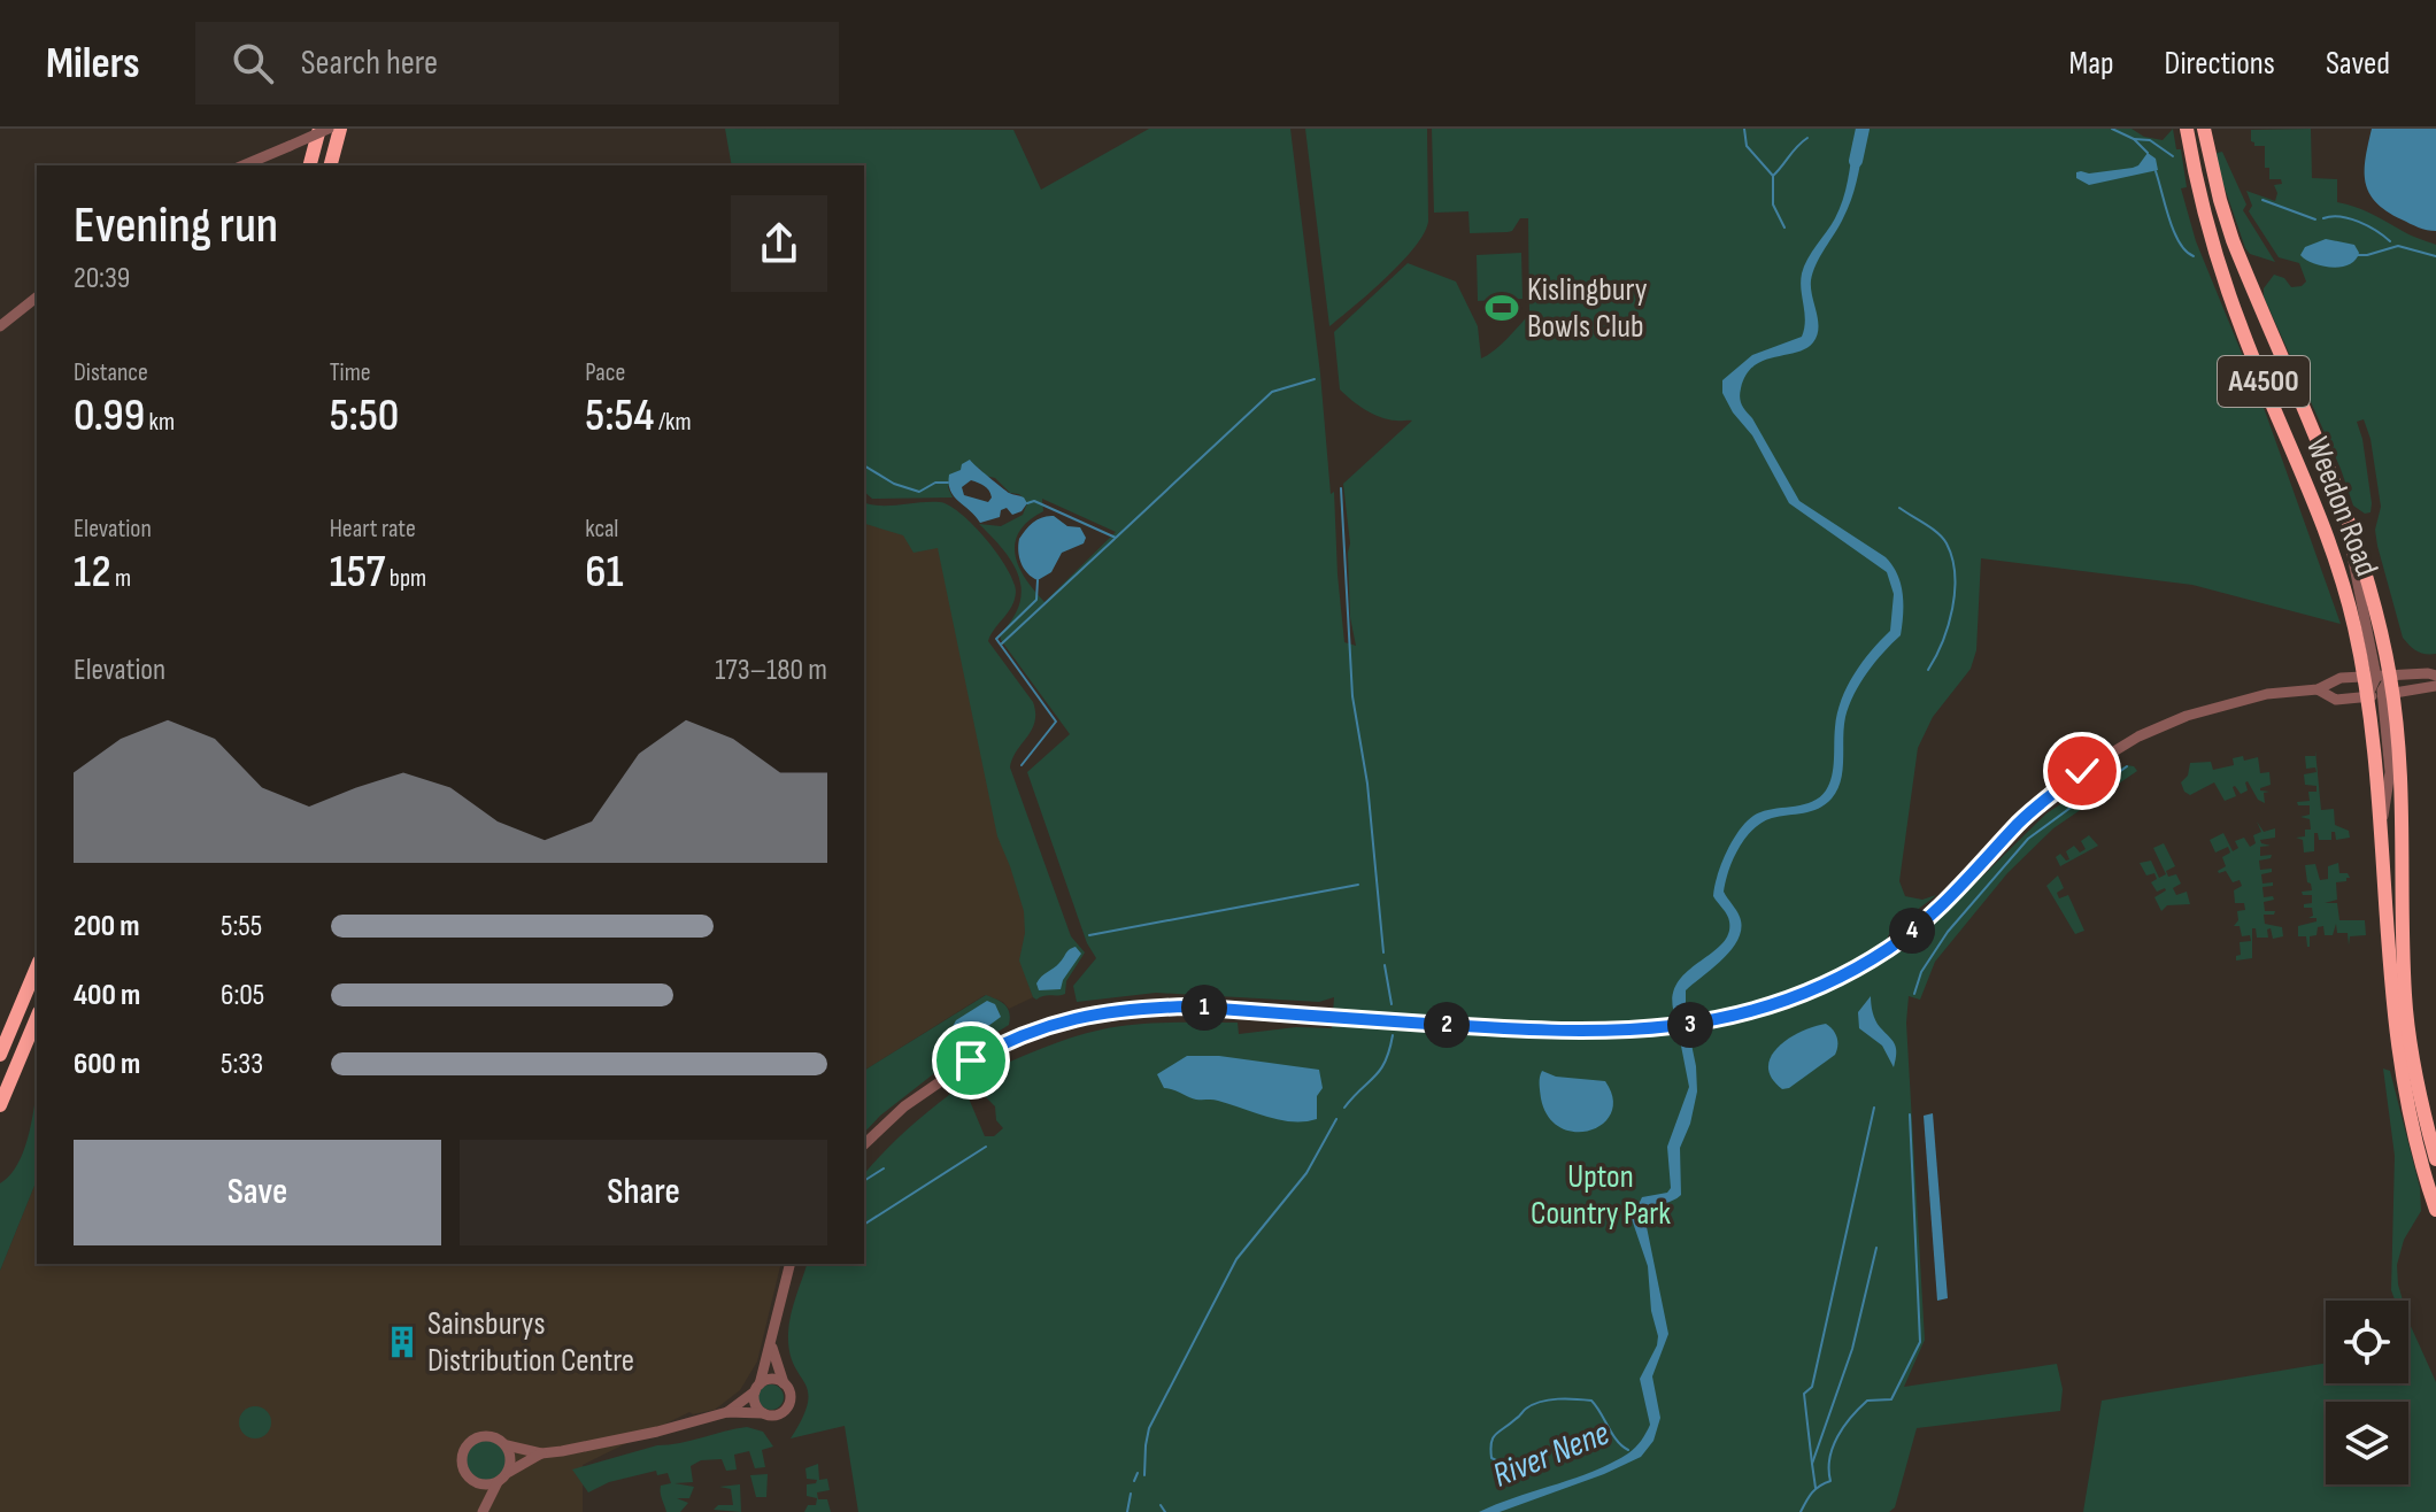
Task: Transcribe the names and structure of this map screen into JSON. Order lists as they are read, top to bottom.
{
  "streets": {
    "highway": ["A4500", "Weedon Road"]
  },
  "water": ["River Nene"],
  "parks": ["Upton Country Park"],
  "places": {
    "sports": ["Kislingbury Bowls Club"],
    "building": ["Sainsburys Distribution Centre"]
  },
  "page": {
    "header": "Milers",
    "search": "Search here",
    "nav": ["Map", "Directions", "Saved"],
    "heading": ["Evening run", "20:39"],
    "stats": [
      ["Distance", "0.99 km"],
      ["Time", "5:50"],
      ["Pace", "5:54 /km"],
      ["Elevation", "12 m"],
      ["Heart rate", "157 bpm"],
      ["kcal", "61"]
    ],
    "chart": ["Elevation", "173–180 m"],
    "list": [
      {
        "name": "200 m",
        "note": "5:55"
      },
      {
        "name": "400 m",
        "note": "6:05"
      },
      {
        "name": "600 m",
        "note": "5:33"
      }
    ],
    "pins": [
      "4",
      "1",
      "2",
      "3"
    ],
    "buttons": ["Save", "Share"]
  }
}
